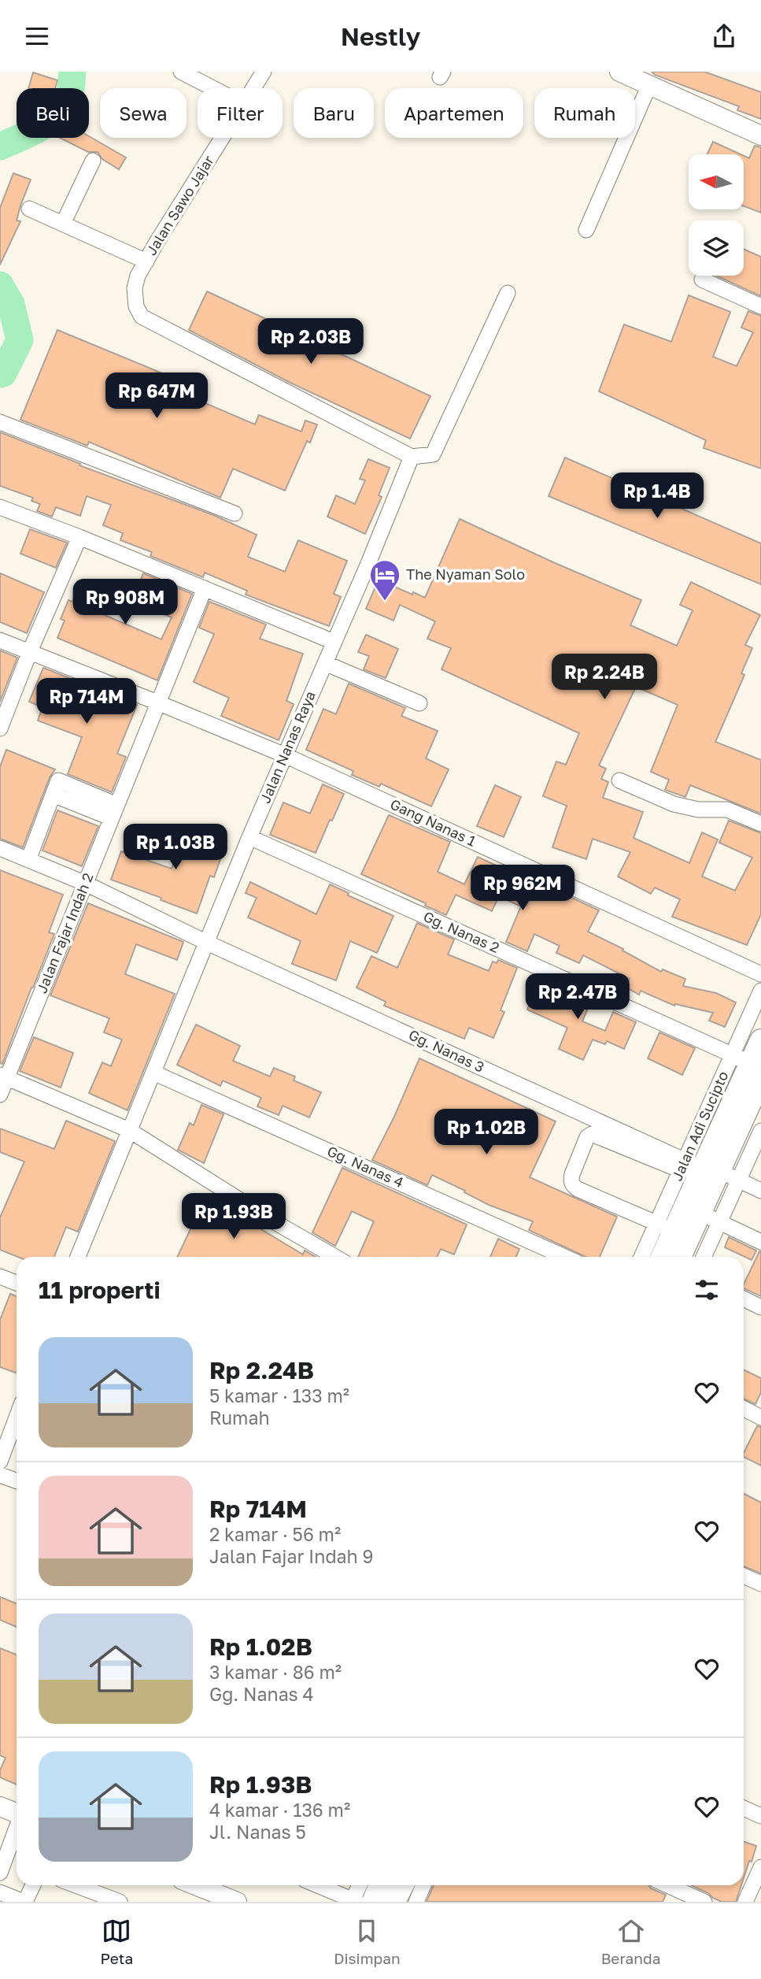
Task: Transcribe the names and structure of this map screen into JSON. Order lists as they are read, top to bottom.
{
  "streets": {
    "highway": ["Jalan Adi Sucipto"],
    "street": [
      "Jalan Sawo Jajar",
      "Jalan Nanas Raya",
      "Gang Nanas 1",
      "Gg. Nanas 2",
      "Jalan Fajar Indah 2",
      "Gg. Nanas 3",
      "Gg. Nanas 4"
    ]
  },
  "crossings": [
    ["Jalan Sawo Jajar", "Jalan Nanas Raya"],
    ["Jalan Nanas Raya", "Gang Nanas 1"],
    ["Jalan Nanas Raya", "Gg. Nanas 2"],
    ["Jalan Nanas Raya", "Gg. Nanas 3"],
    ["Jalan Nanas Raya", "Gg. Nanas 4"],
    ["Gang Nanas 1", "Jalan Fajar Indah 2"],
    ["Gg. Nanas 2", "Jalan Adi Sucipto"],
    ["Jalan Fajar Indah 2", "Gg. Nanas 3"],
    ["Gg. Nanas 3", "Jalan Adi Sucipto"]
  ],
  "places": {
    "hotel": ["The Nyaman Solo"]
  },
  "north": "left",
  "page": {
    "header": "Nestly",
    "chip": [
      "Beli",
      "Sewa",
      "Filter",
      "Baru",
      "Apartemen",
      "Rumah"
    ],
    "price": [
      "Rp 2.03B",
      "Rp 647M",
      "Rp 1.4B",
      "Rp 908M",
      "Rp 2.24B",
      "Rp 714M",
      "Rp 1.03B",
      "Rp 962M",
      "Rp 2.47B",
      "Rp 1.02B",
      "Rp 1.93B"
    ],
    "heading": "11 properti",
    "list": [
      {
        "name": "Rp 2.24B",
        "note": "5 kamar · 133 m² · Rumah"
      },
      {
        "name": "Rp 714M",
        "note": "2 kamar · 56 m² · Jalan Fajar Indah 9"
      },
      {
        "name": "Rp 1.02B",
        "note": "3 kamar · 86 m² · Gg. Nanas 4"
      },
      {
        "name": "Rp 1.93B",
        "note": "4 kamar · 136 m² · Jl. Nanas 5"
      }
    ],
    "tabs": ["Peta", "Disimpan", "Beranda"]
  }
}
